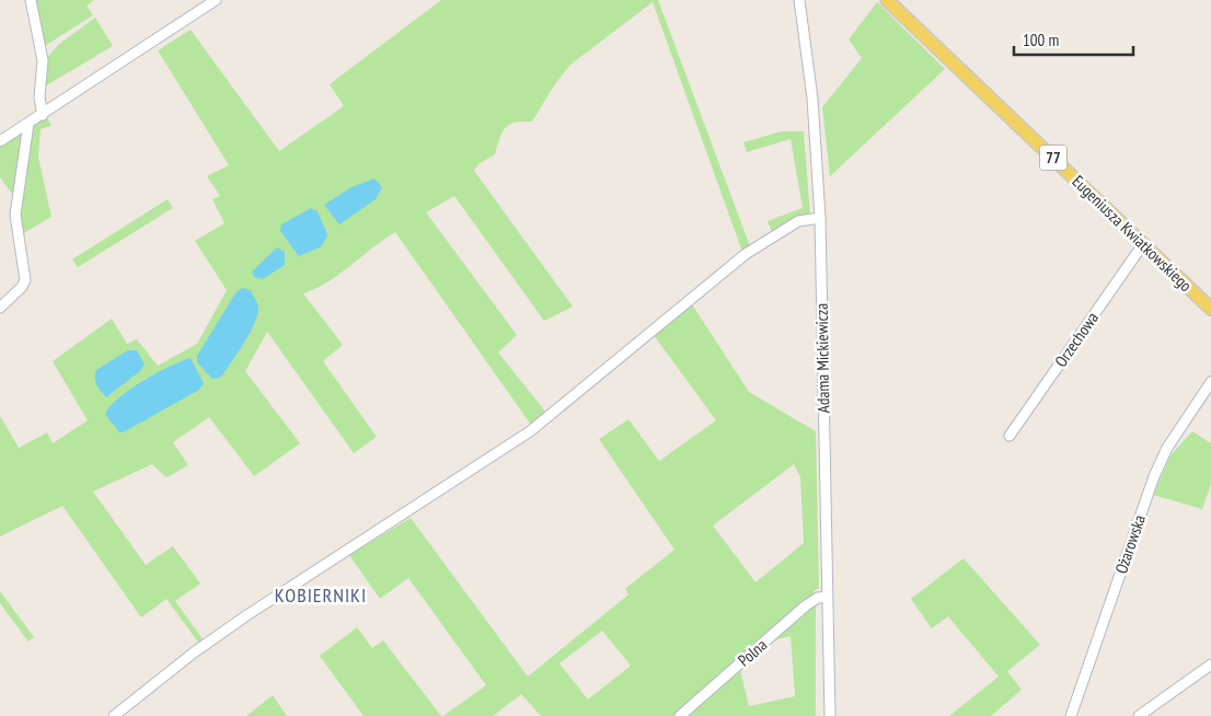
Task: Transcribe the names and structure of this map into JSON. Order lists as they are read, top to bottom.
{
  "streets": {
    "main road": ["77", "Eugeniusza Kwiatkowskiego"],
    "street": [
      "Orzechowa",
      "Adama Mickiewicza",
      "Ożarowska",
      "Polna"
    ]
  },
  "crossings": [
    ["Eugeniusza Kwiatkowskiego", "Orzechowa"],
    ["Adama Mickiewicza", "Polna"]
  ],
  "districts": ["KOBIERNIKI"],
  "scale_bar": "100 m"
}
